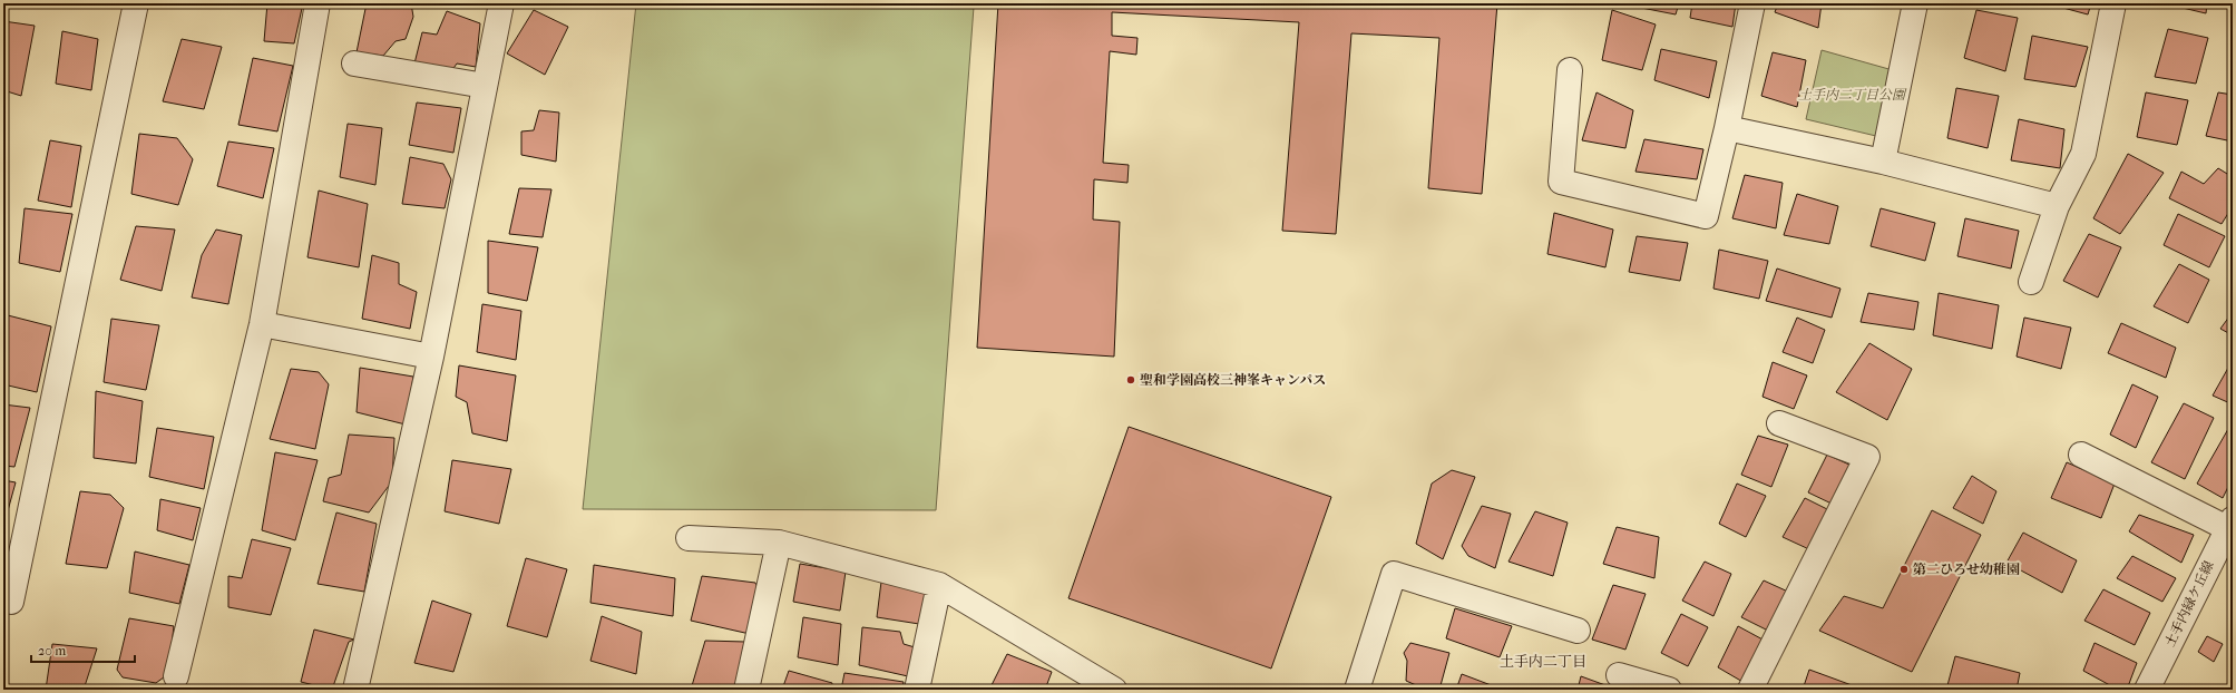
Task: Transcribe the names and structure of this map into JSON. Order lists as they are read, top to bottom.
{
  "streets": {
    "street": ["土手内緑ケ丘線"]
  },
  "districts": ["土手内二丁目"],
  "parks": ["土手内二丁目公園"],
  "places": ["聖和学園高校三神峯キャンパス", "第二ひろせ幼稚園"],
  "scale_bar": "20 m"
}
